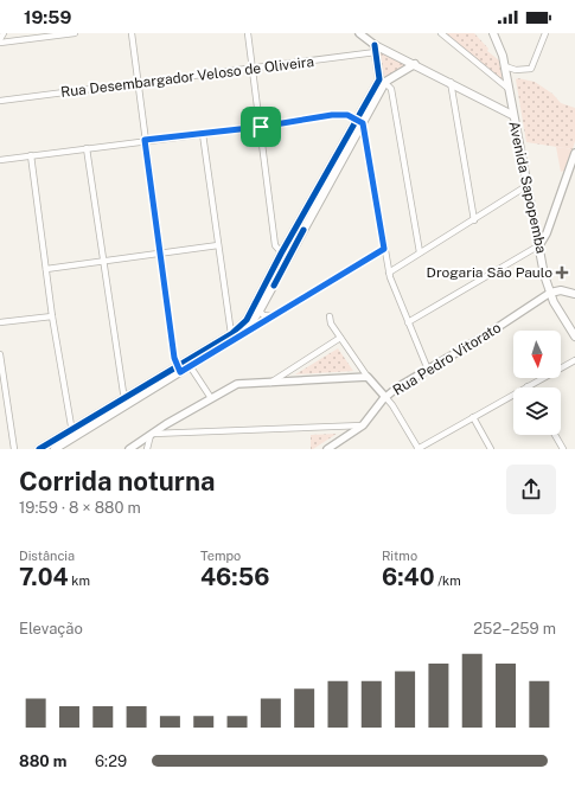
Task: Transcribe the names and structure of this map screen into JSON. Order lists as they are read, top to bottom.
{
  "streets": {
    "main road": ["Avenida Sapopemba"],
    "street": ["Rua Desembargador Veloso de Oliveira", "Rua Pedro Vitorato"]
  },
  "crossings": [
    ["Avenida Sapopemba", "Rua Pedro Vitorato"]
  ],
  "places": {
    "health": ["Drogaria São Paulo"]
  },
  "north": "bottom",
  "page": {
    "status": "19:59",
    "heading": ["Corrida noturna", "19:59 · 8 × 880 m"],
    "stats": [
      ["Distância", "7.04 km"],
      ["Tempo", "46:56"],
      ["Ritmo", "6:40 /km"]
    ],
    "chart": ["Elevação", "252–259 m"],
    "list": [
      {
        "name": "880 m",
        "note": "6:29"
      }
    ]
  }
}
